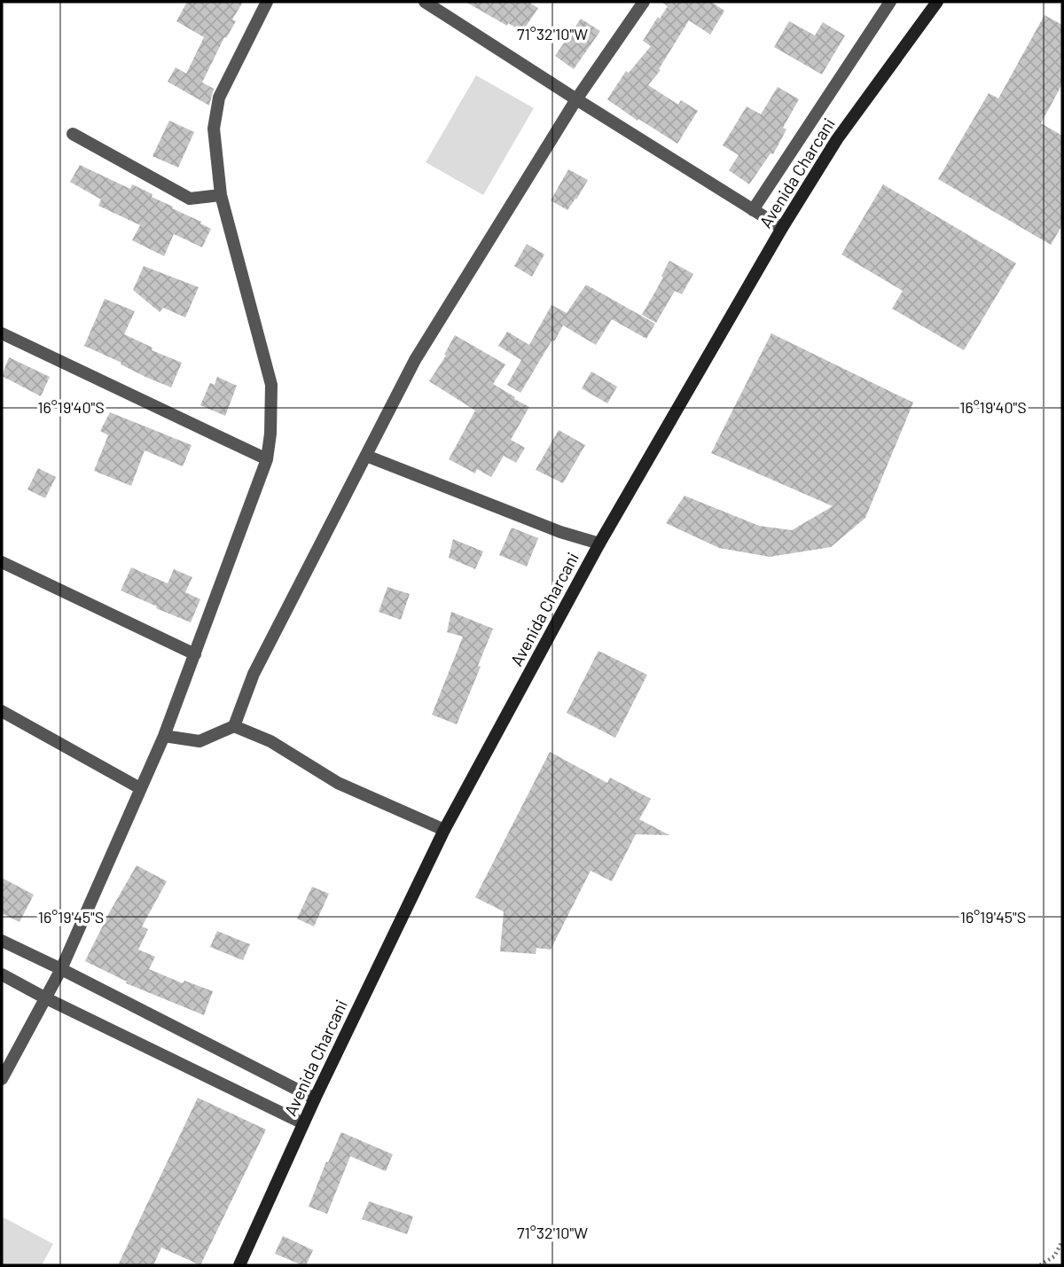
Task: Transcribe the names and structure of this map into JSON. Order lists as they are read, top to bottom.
{
  "streets": {
    "main road": ["Avenida Charcani"]
  },
  "coordinates": ["71°32'10\"W", "16°19'40\"S", "16°19'45\"S"]
}
